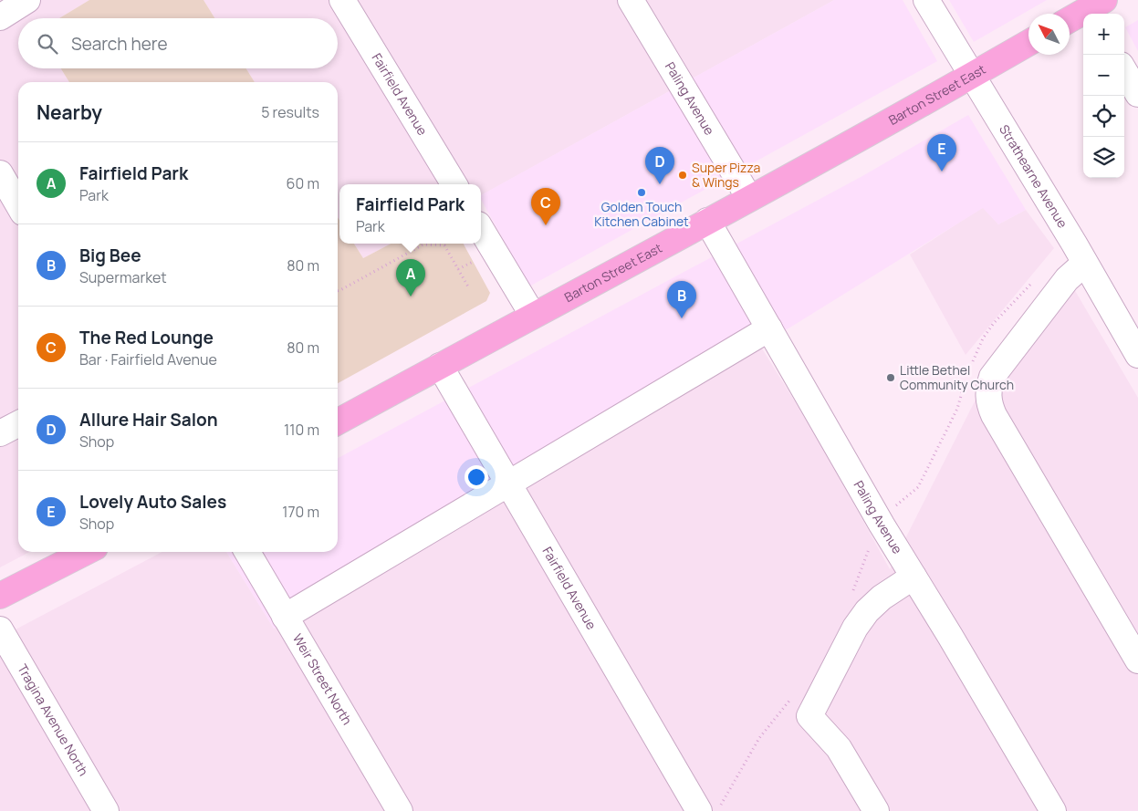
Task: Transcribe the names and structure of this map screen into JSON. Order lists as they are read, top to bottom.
{
  "streets": {
    "main road": ["Barton Street East"],
    "street": [
      "Fairfield Avenue",
      "Paling Avenue",
      "Strathearne Avenue",
      "Weir Street North",
      "Tragina Avenue North"
    ]
  },
  "crossings": [
    ["Fairfield Avenue", "Barton Street East"],
    ["Barton Street East", "Paling Avenue"],
    ["Barton Street East", "Strathearne Avenue"]
  ],
  "places": ["Super Pizza & Wings", "Golden Touch Kitchen Cabinet", "Little Bethel Community Church"],
  "north": "top left",
  "page": {
    "map_buttons": ["+", "−"],
    "search": "Search here",
    "heading": ["Nearby", "5 results"],
    "pins": [
      "E",
      "D",
      "C",
      "A",
      "B"
    ],
    "list": [
      {
        "mark": "A",
        "name": "Fairfield Park",
        "note": "Park",
        "value": "60 m"
      },
      {
        "mark": "B",
        "name": "Big Bee",
        "note": "Supermarket",
        "value": "80 m"
      },
      {
        "mark": "C",
        "name": "The Red Lounge",
        "note": "Bar · Fairfield Avenue",
        "value": "80 m"
      },
      {
        "mark": "D",
        "name": "Allure Hair Salon",
        "note": "Shop",
        "value": "110 m"
      },
      {
        "mark": "E",
        "name": "Lovely Auto Sales",
        "note": "Shop",
        "value": "170 m"
      }
    ],
    "popup": ["Fairfield Park", "Park"]
  }
}
